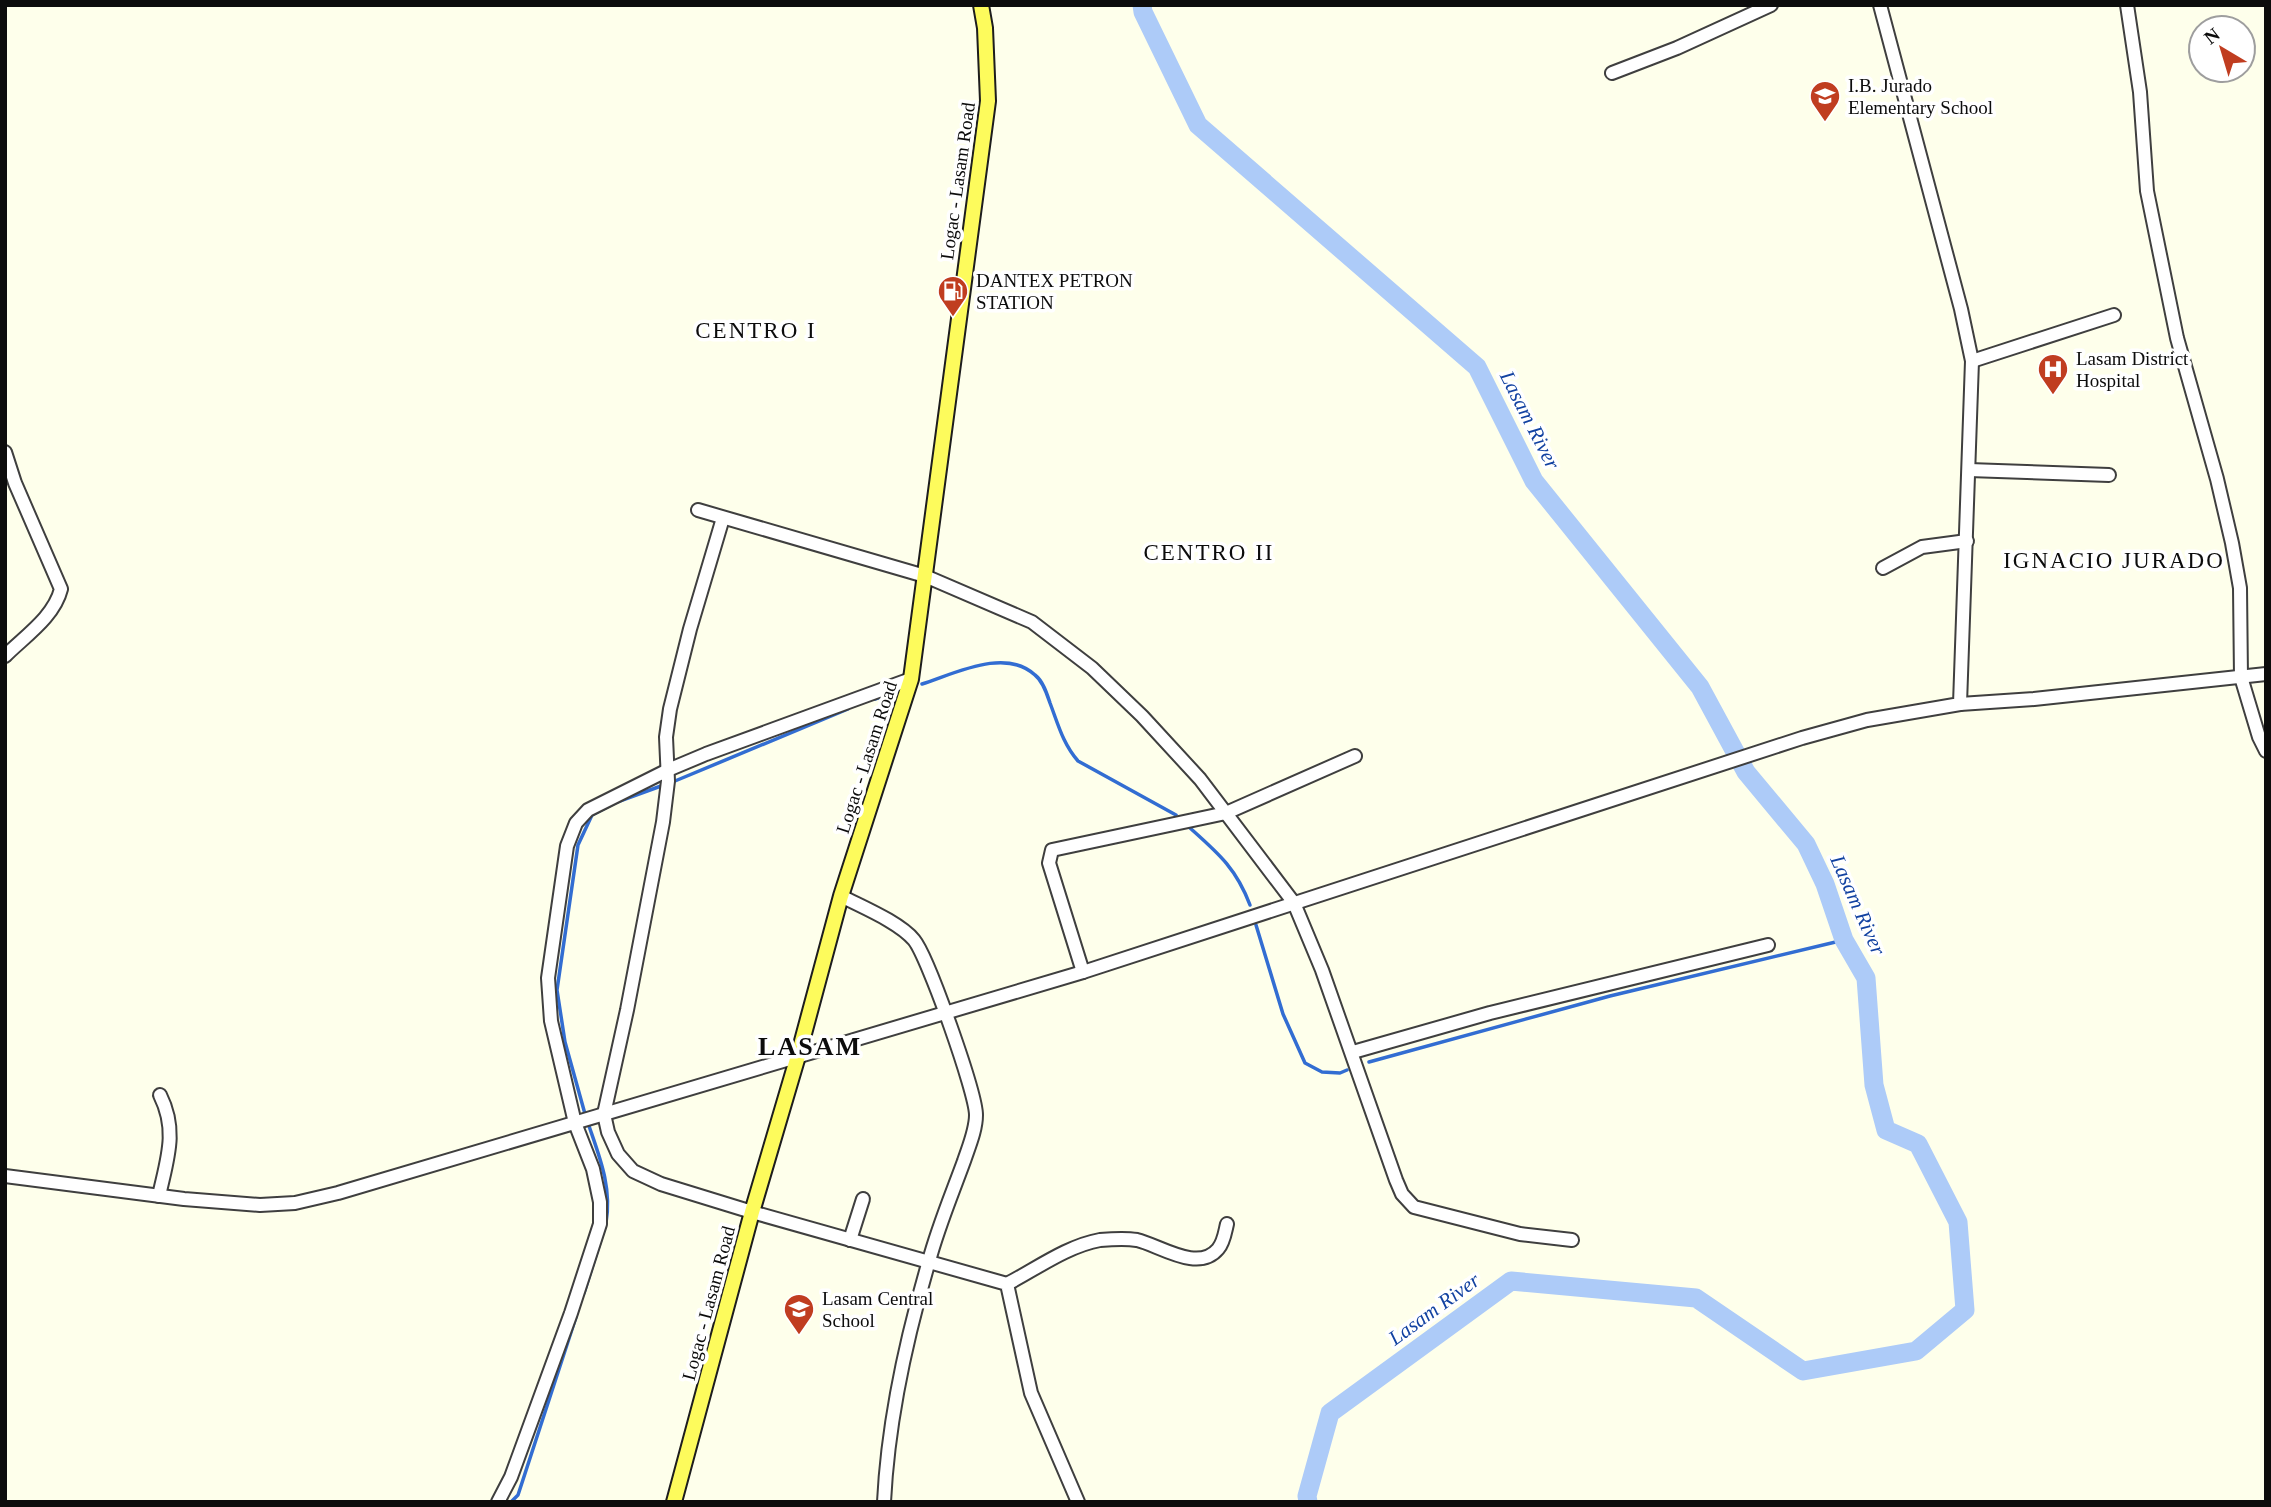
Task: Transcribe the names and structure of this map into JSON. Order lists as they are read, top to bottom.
{
  "streets": {
    "main road": ["Logac - Lasam Road"]
  },
  "districts": [
    "CENTRO I",
    "CENTRO II",
    "IGNACIO JURADO",
    "LASAM"
  ],
  "water": ["Lasam River"],
  "places": {
    "school or university": ["I.B. Jurado Elementary School", "Lasam Central School"],
    "fuel station": ["DANTEX PETRON STATION"],
    "hospital": ["Lasam District Hospital"]
  },
  "north": "top left"
}
